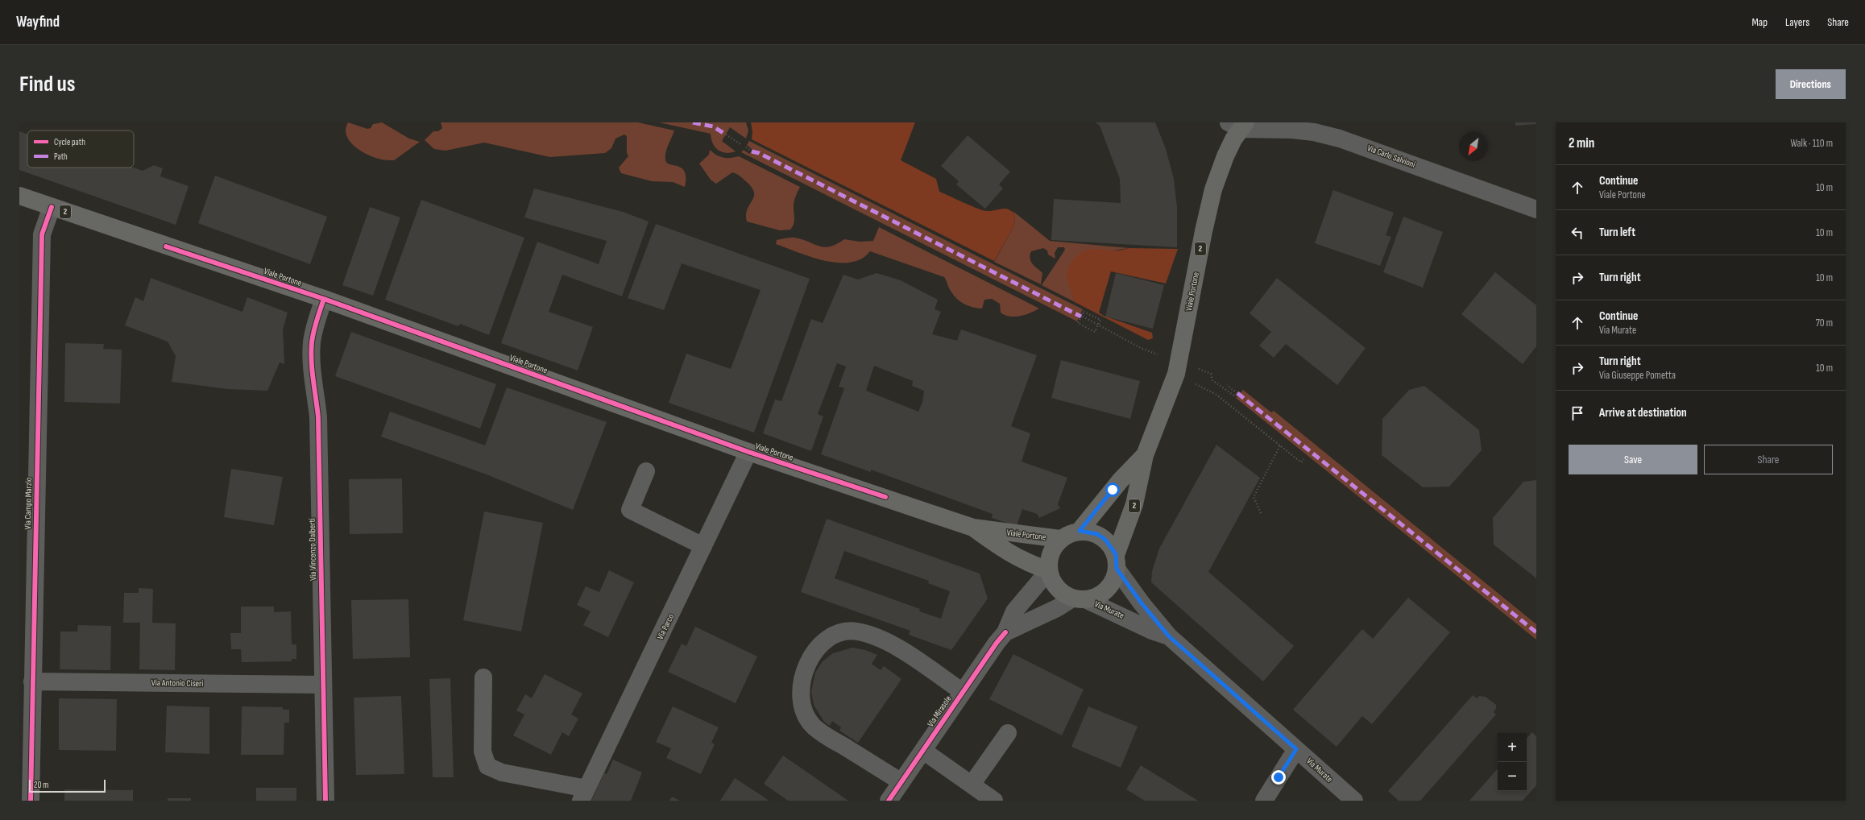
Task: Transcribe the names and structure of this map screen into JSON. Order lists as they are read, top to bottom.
{
  "streets": {
    "main road": ["2", "Viale Portone"],
    "street": [
      "Via Carlo Salvioni",
      "Via Campo Marzio",
      "Via Vincenzo Dalberti",
      "Via Murate",
      "Via Parco",
      "Via Antonio Ciseri",
      "Via Mirasole"
    ]
  },
  "crossings": [
    ["Via Carlo Salvioni", "Viale Portone"],
    ["Viale Portone", "Via Campo Marzio"],
    ["Viale Portone", "Via Vincenzo Dalberti"],
    ["Viale Portone", "Via Murate"],
    ["Viale Portone", "Via Parco"],
    ["Viale Portone", "Via Mirasole"],
    ["Via Campo Marzio", "Via Antonio Ciseri"],
    ["Via Vincenzo Dalberti", "Via Antonio Ciseri"],
    ["Via Murate", "Via Mirasole"]
  ],
  "legend": ["Cycle path", "Path"],
  "scale_bar": "20 m",
  "north": "bottom left",
  "page": {
    "header": "Wayfind",
    "nav": ["Map", "Layers", "Share"],
    "buttons": [
      "Directions",
      ["Save", "Share"]
    ],
    "title": "Find us",
    "heading": ["2 min", "Walk · 110 m"],
    "list": [
      ["Continue", "Viale Portone", "10 m"],
      ["Turn left", "10 m"],
      ["Turn right", "10 m"],
      ["Continue", "Via Murate", "70 m"],
      ["Turn right", "Via Giuseppe Pometta", "10 m"],
      "Arrive at destination"
    ],
    "map_buttons": ["+", "−"],
    "scale": "20 m"
  }
}
